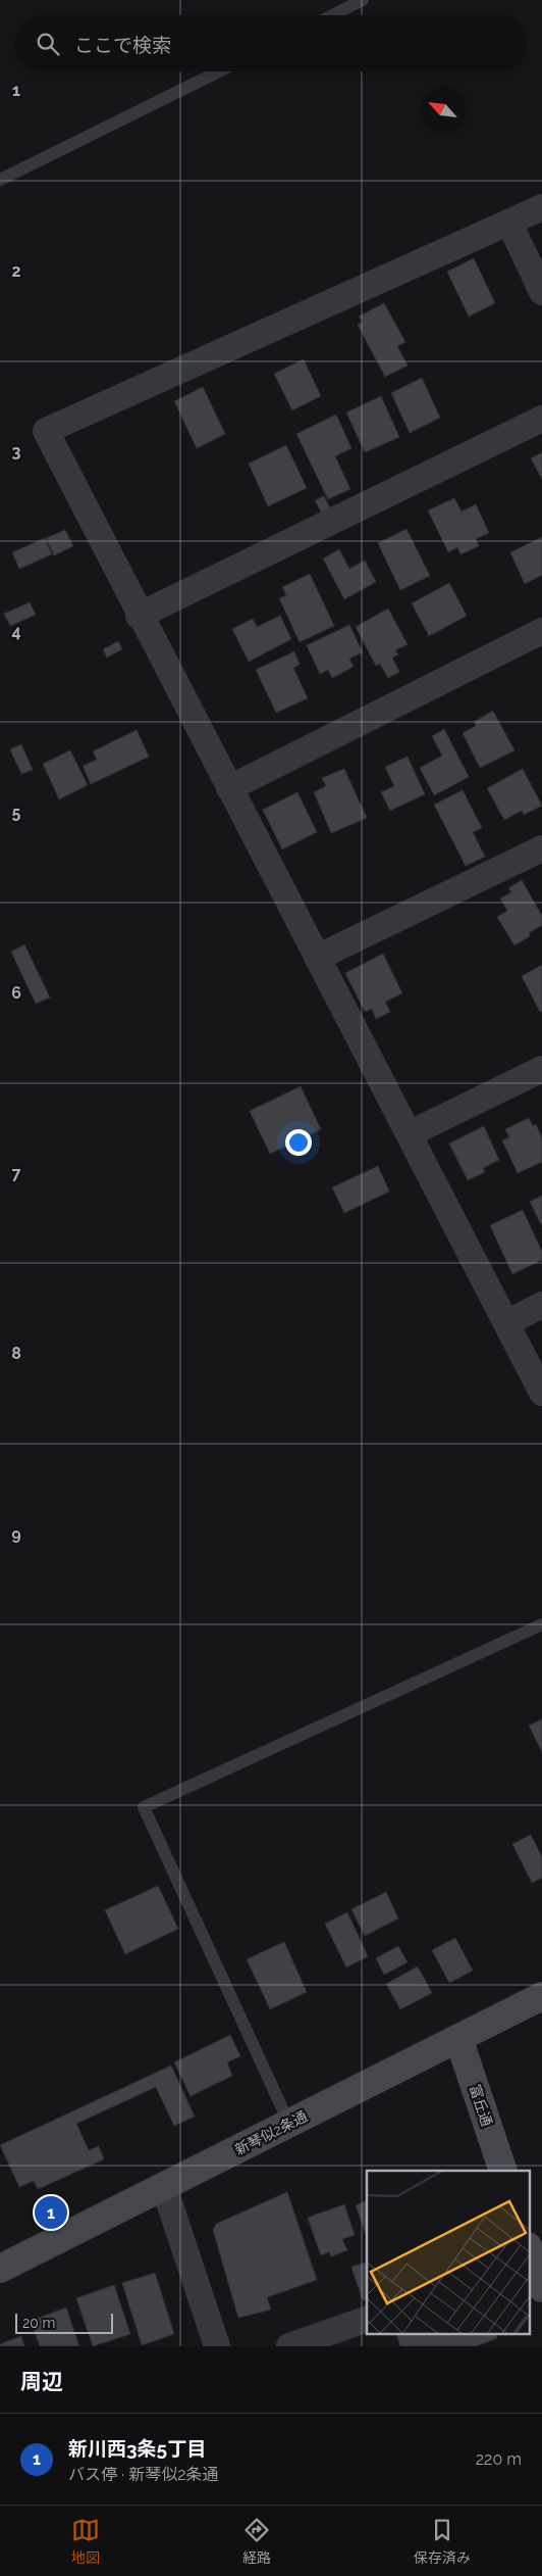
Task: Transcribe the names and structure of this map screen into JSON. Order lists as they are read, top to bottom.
{
  "streets": {
    "street": ["富丘通", "新琴似2条通"]
  },
  "crossings": [
    ["富丘通", "新琴似2条通"]
  ],
  "scale_bar": "20 m",
  "north": "top left",
  "page": {
    "search": "ここで検索",
    "pins": "1",
    "scale": "20 m",
    "heading": "周辺",
    "list": [
      {
        "mark": "1",
        "name": "新川西3条5丁目",
        "note": "バス停 · 新琴似2条通",
        "value": "220 m"
      }
    ],
    "nav": ["地図", "経路", "保存済み"]
  },
  "grid": {
    "rows": [
      "1",
      "2",
      "3",
      "4",
      "5",
      "6",
      "7",
      "8",
      "9"
    ]
  }
}
